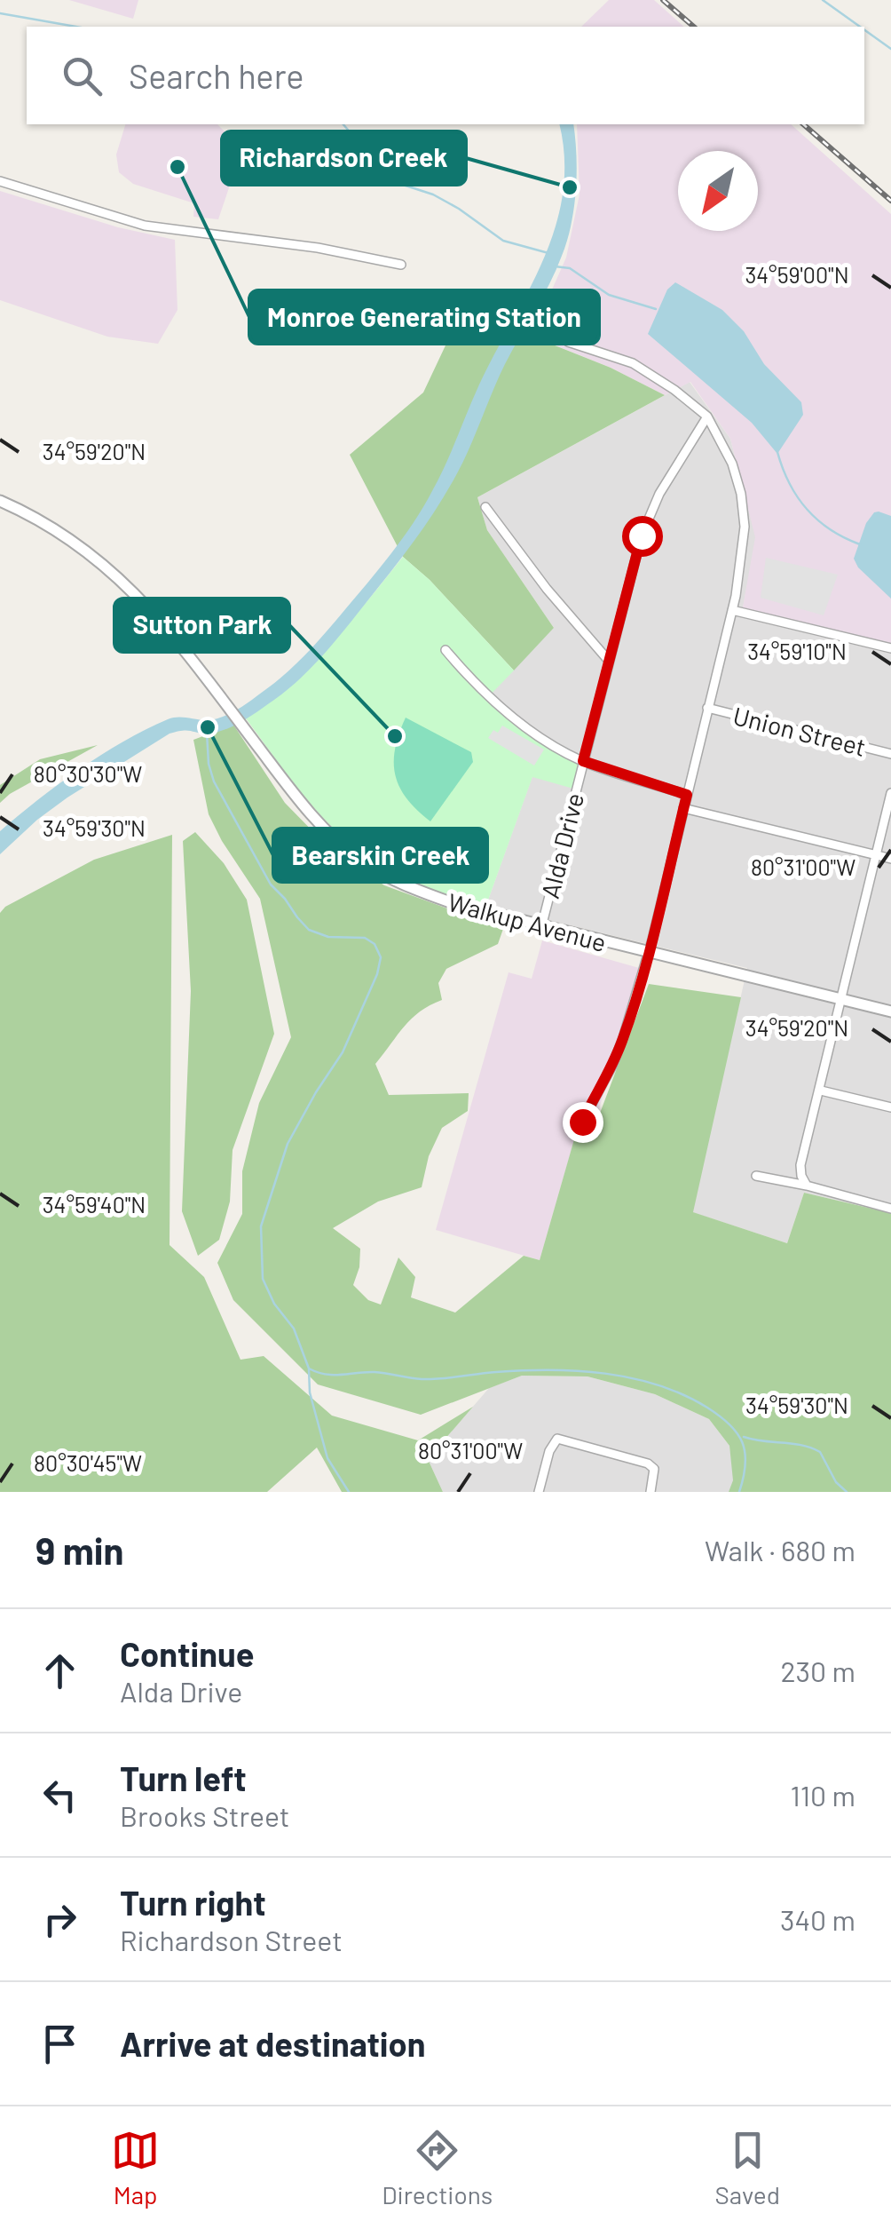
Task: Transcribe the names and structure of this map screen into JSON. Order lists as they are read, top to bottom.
{
  "streets": {
    "street": ["Union Street", "Alda Drive", "Walkup Avenue"]
  },
  "crossings": [
    ["Alda Drive", "Walkup Avenue"]
  ],
  "places": [
    "Monroe Generating Station",
    "Richardson Creek",
    "Bearskin Creek",
    "Sutton Park"
  ],
  "north": "bottom left",
  "page": {
    "search": "Search here",
    "heading": ["9 min", "Walk · 680 m"],
    "list": [
      ["Continue", "Alda Drive", "230 m"],
      ["Turn left", "Brooks Street", "110 m"],
      ["Turn right", "Richardson Street", "340 m"],
      "Arrive at destination"
    ],
    "nav": ["Map", "Directions", "Saved"]
  },
  "coordinates": [
    "34°59'00\"N",
    "34°59'20\"N",
    "34°59'10\"N",
    "80°30'30\"W",
    "34°59'30\"N",
    "80°31'00\"W",
    "34°59'40\"N",
    "80°30'45\"W"
  ]
}
